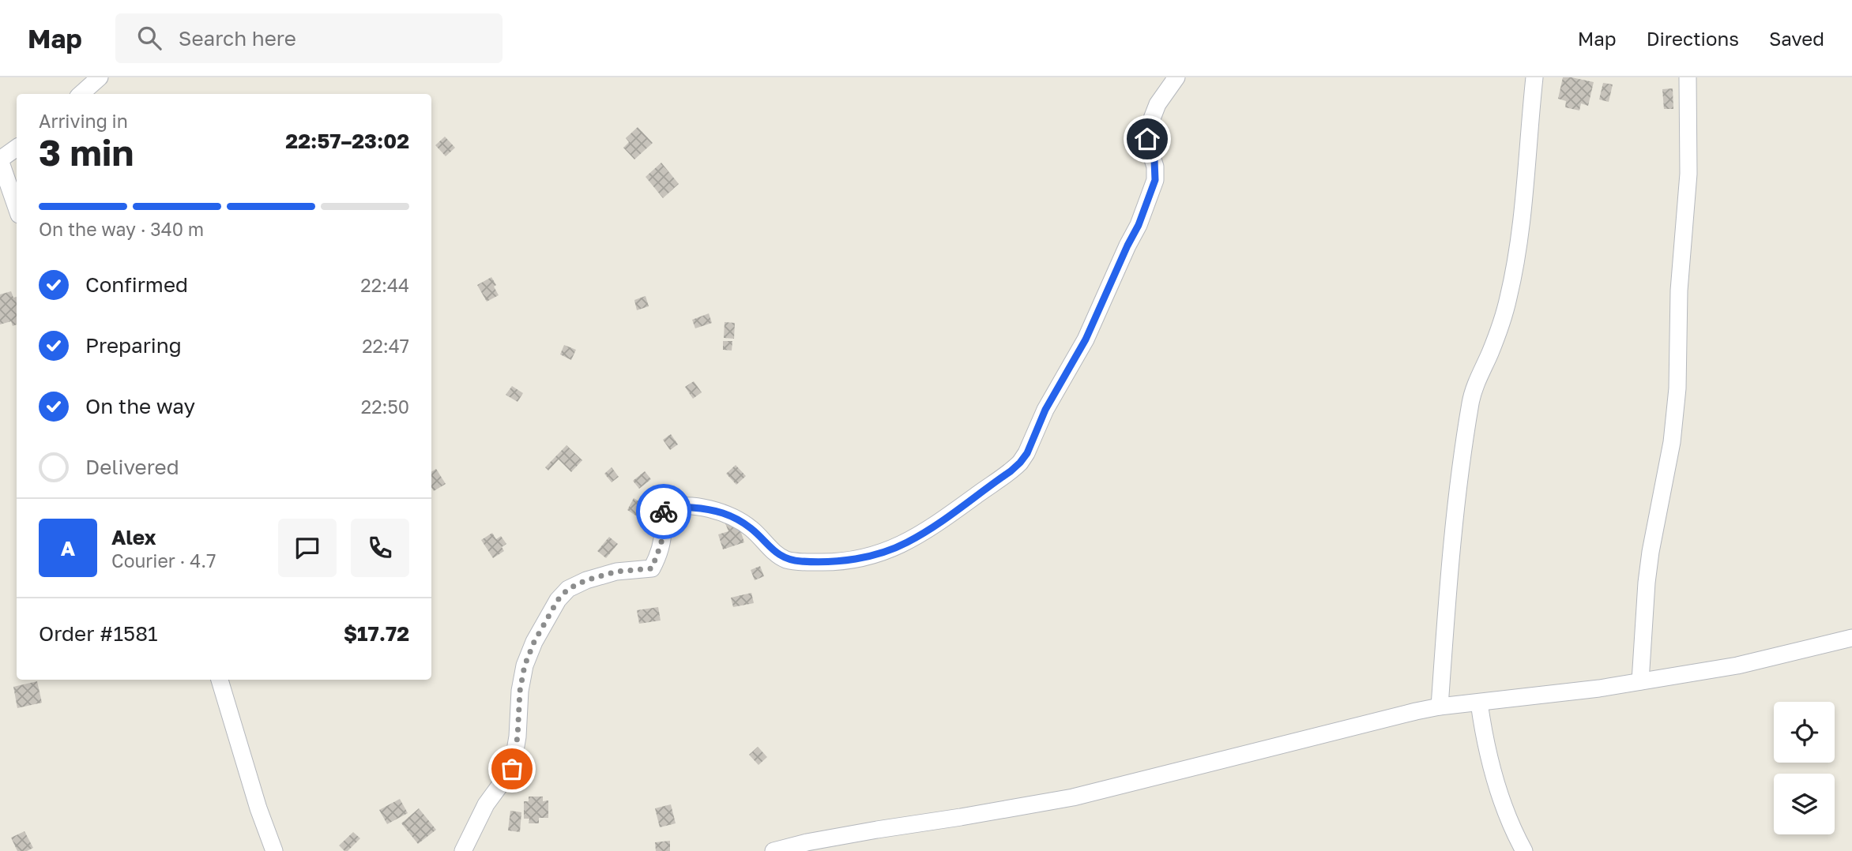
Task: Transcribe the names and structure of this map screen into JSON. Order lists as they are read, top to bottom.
{
  "page": {
    "header": "Map",
    "search": "Search here",
    "nav": ["Map", "Directions", "Saved"],
    "heading": ["3 min", "Arriving in", "22:57–23:02"],
    "panel": [
      "Alex",
      "Courier · 4.7",
      "Order #1581",
      "$17.72"
    ],
    "bar": "On the way · 340 m",
    "list": [
      ["Confirmed", "22:44"],
      ["Preparing", "22:47"],
      ["On the way", "22:50"],
      "Delivered"
    ],
    "round": "A"
  }
}
